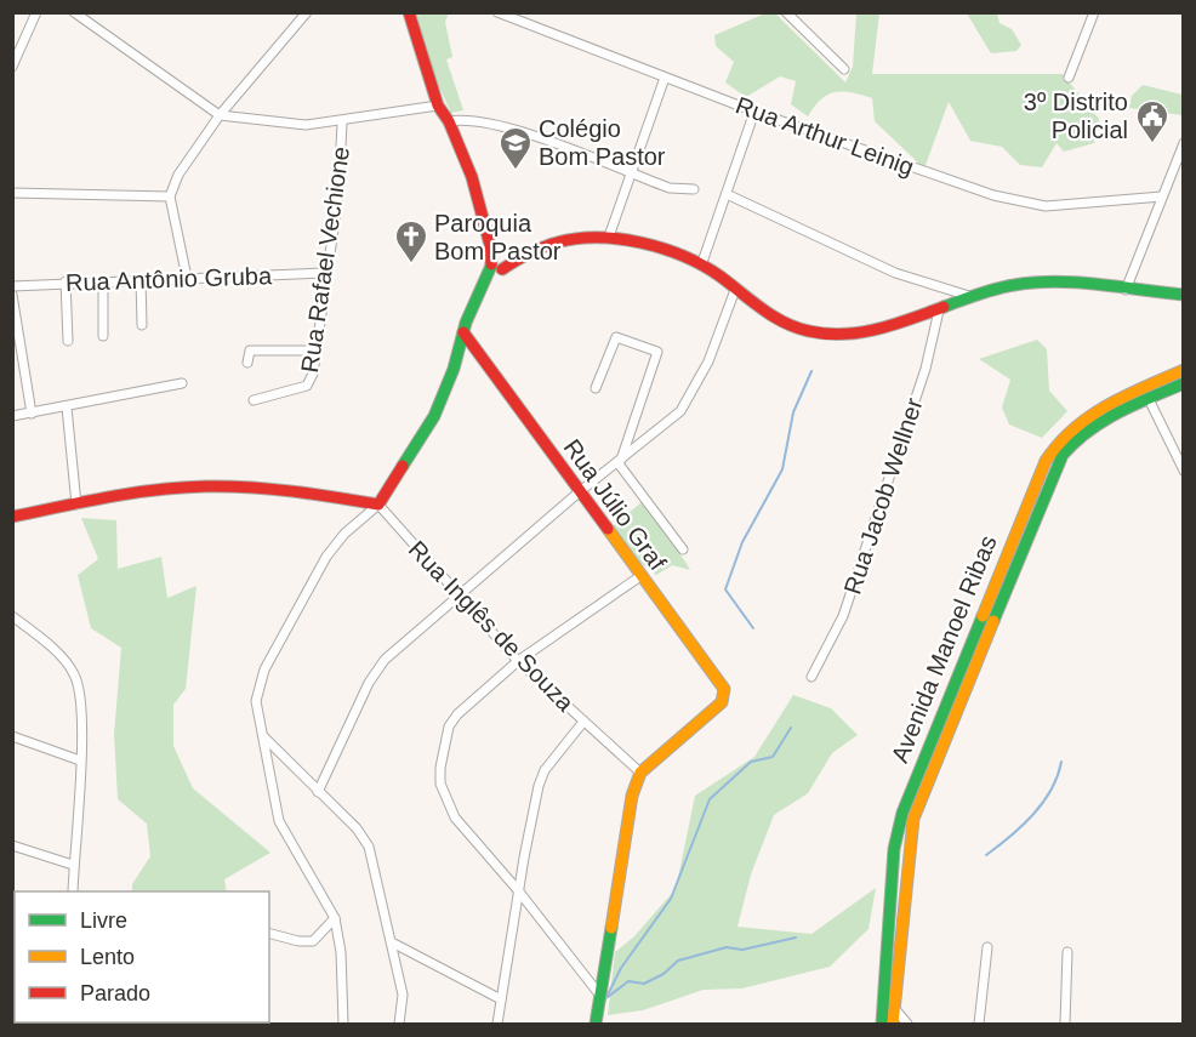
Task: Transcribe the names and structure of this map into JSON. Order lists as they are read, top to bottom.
{
  "streets": {
    "street": [
      "Rua Arthur Leinig",
      "Rua Rafael Vechione",
      "Rua Antônio Gruba",
      "Rua Jacob Wellner",
      "Rua Júlio Graf",
      "Rua Inglês de Souza",
      "Avenida Manoel Ribas"
    ]
  },
  "crossings": [
    ["Rua Rafael Vechione", "Rua Antônio Gruba"],
    ["Rua Júlio Graf", "Rua Inglês de Souza"]
  ],
  "places": {
    "public building": ["3º Distrito Policial"],
    "school or university": ["Colégio Bom Pastor"],
    "church": ["Paroquia Bom Pastor"]
  },
  "legend": ["Livre", "Lento", "Parado"]
}
